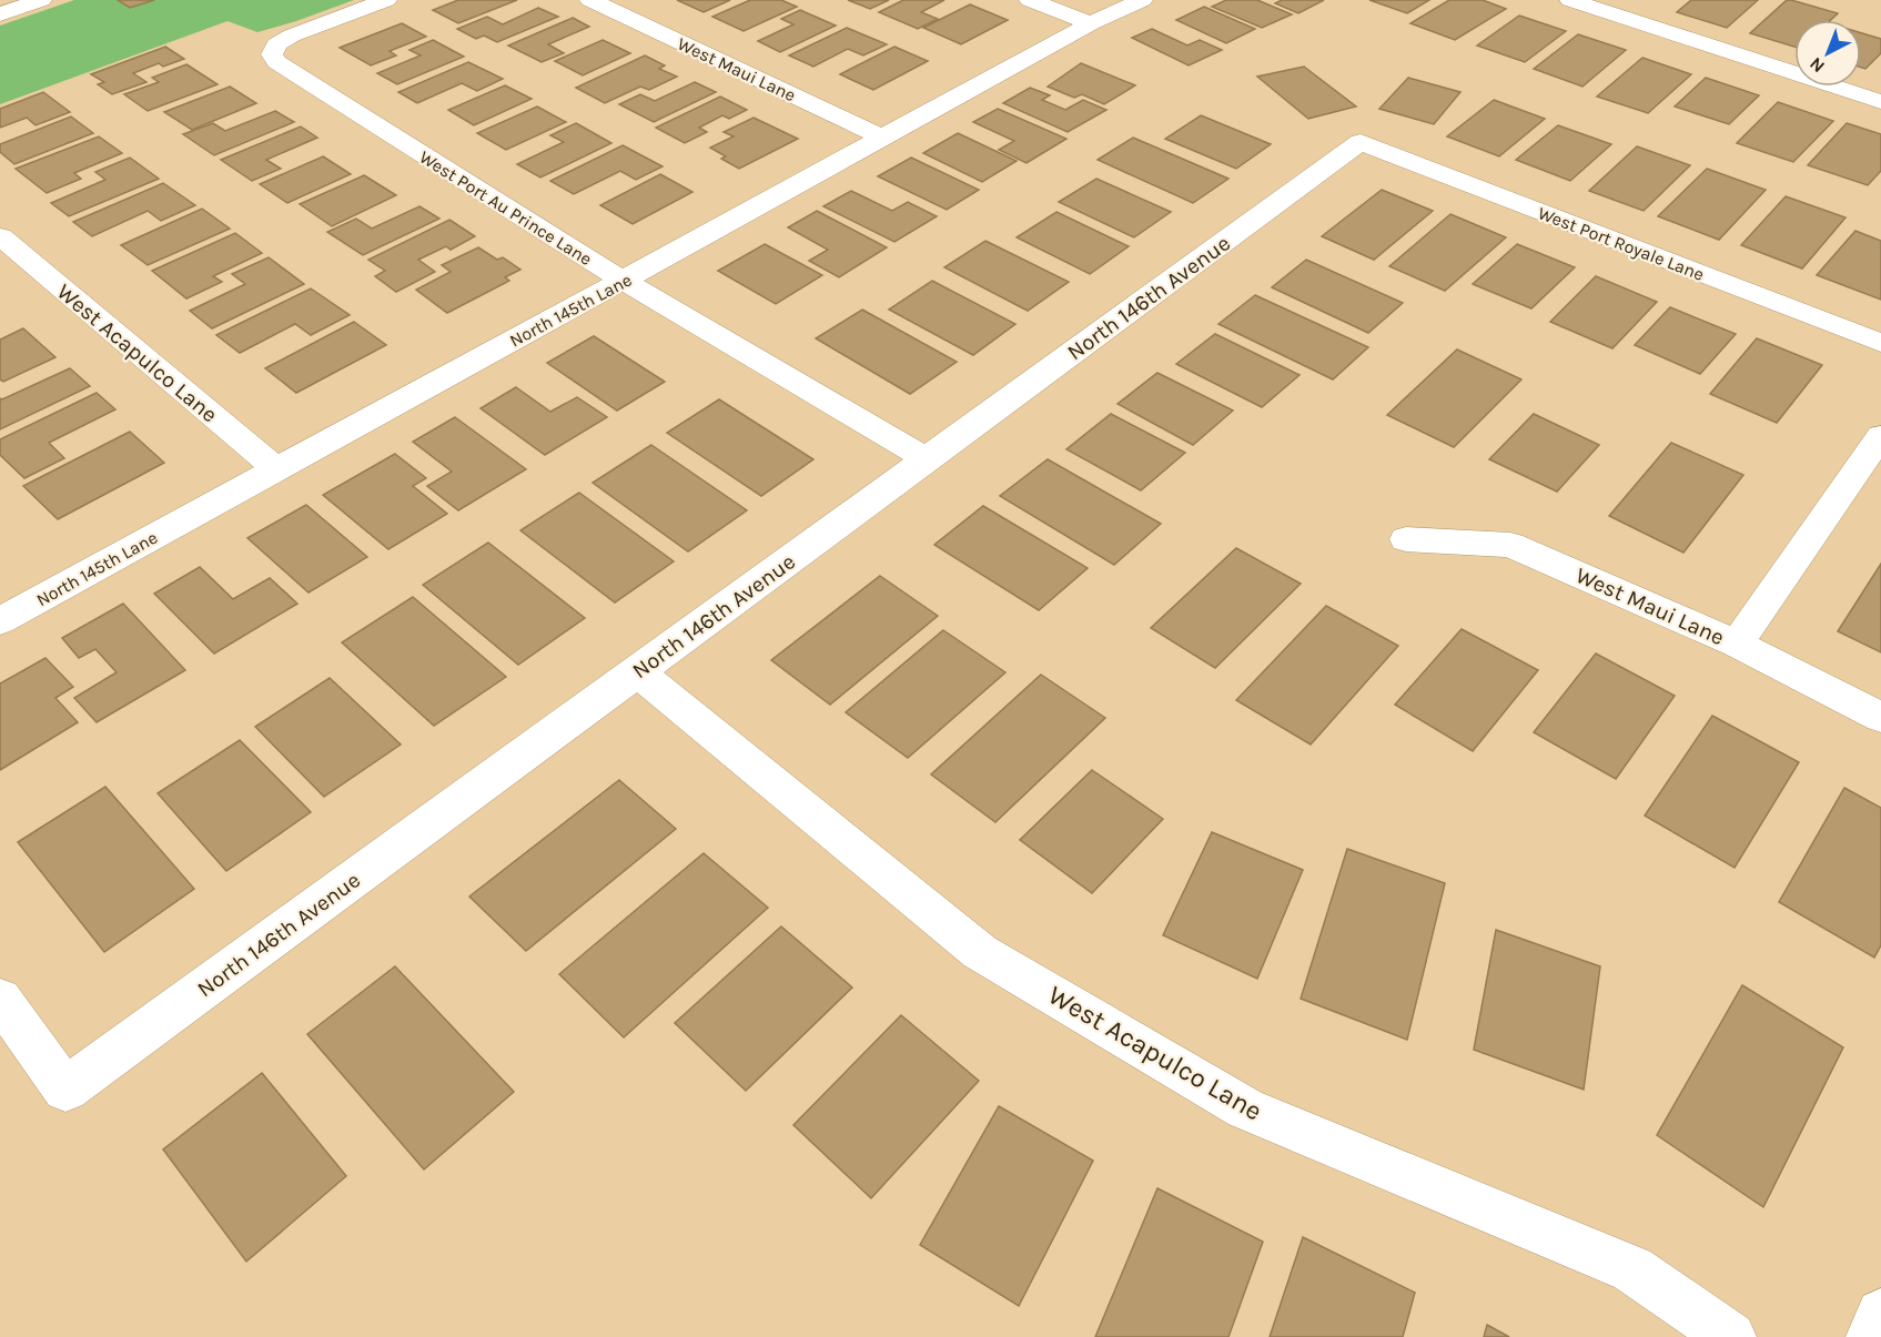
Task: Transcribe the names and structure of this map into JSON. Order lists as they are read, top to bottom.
{
  "streets": {
    "street": [
      "West Maui Lane",
      "West Port Au Prince Lane",
      "West Port Royale Lane",
      "North 146th Avenue",
      "North 145th Lane",
      "West Acapulco Lane"
    ]
  },
  "crossings": [
    ["West Maui Lane", "North 145th Lane"],
    ["West Port Au Prince Lane", "North 146th Avenue"],
    ["West Port Au Prince Lane", "North 145th Lane"],
    ["West Port Royale Lane", "North 146th Avenue"],
    ["North 146th Avenue", "West Acapulco Lane"],
    ["North 145th Lane", "West Acapulco Lane"]
  ],
  "north": "bottom left"
}
